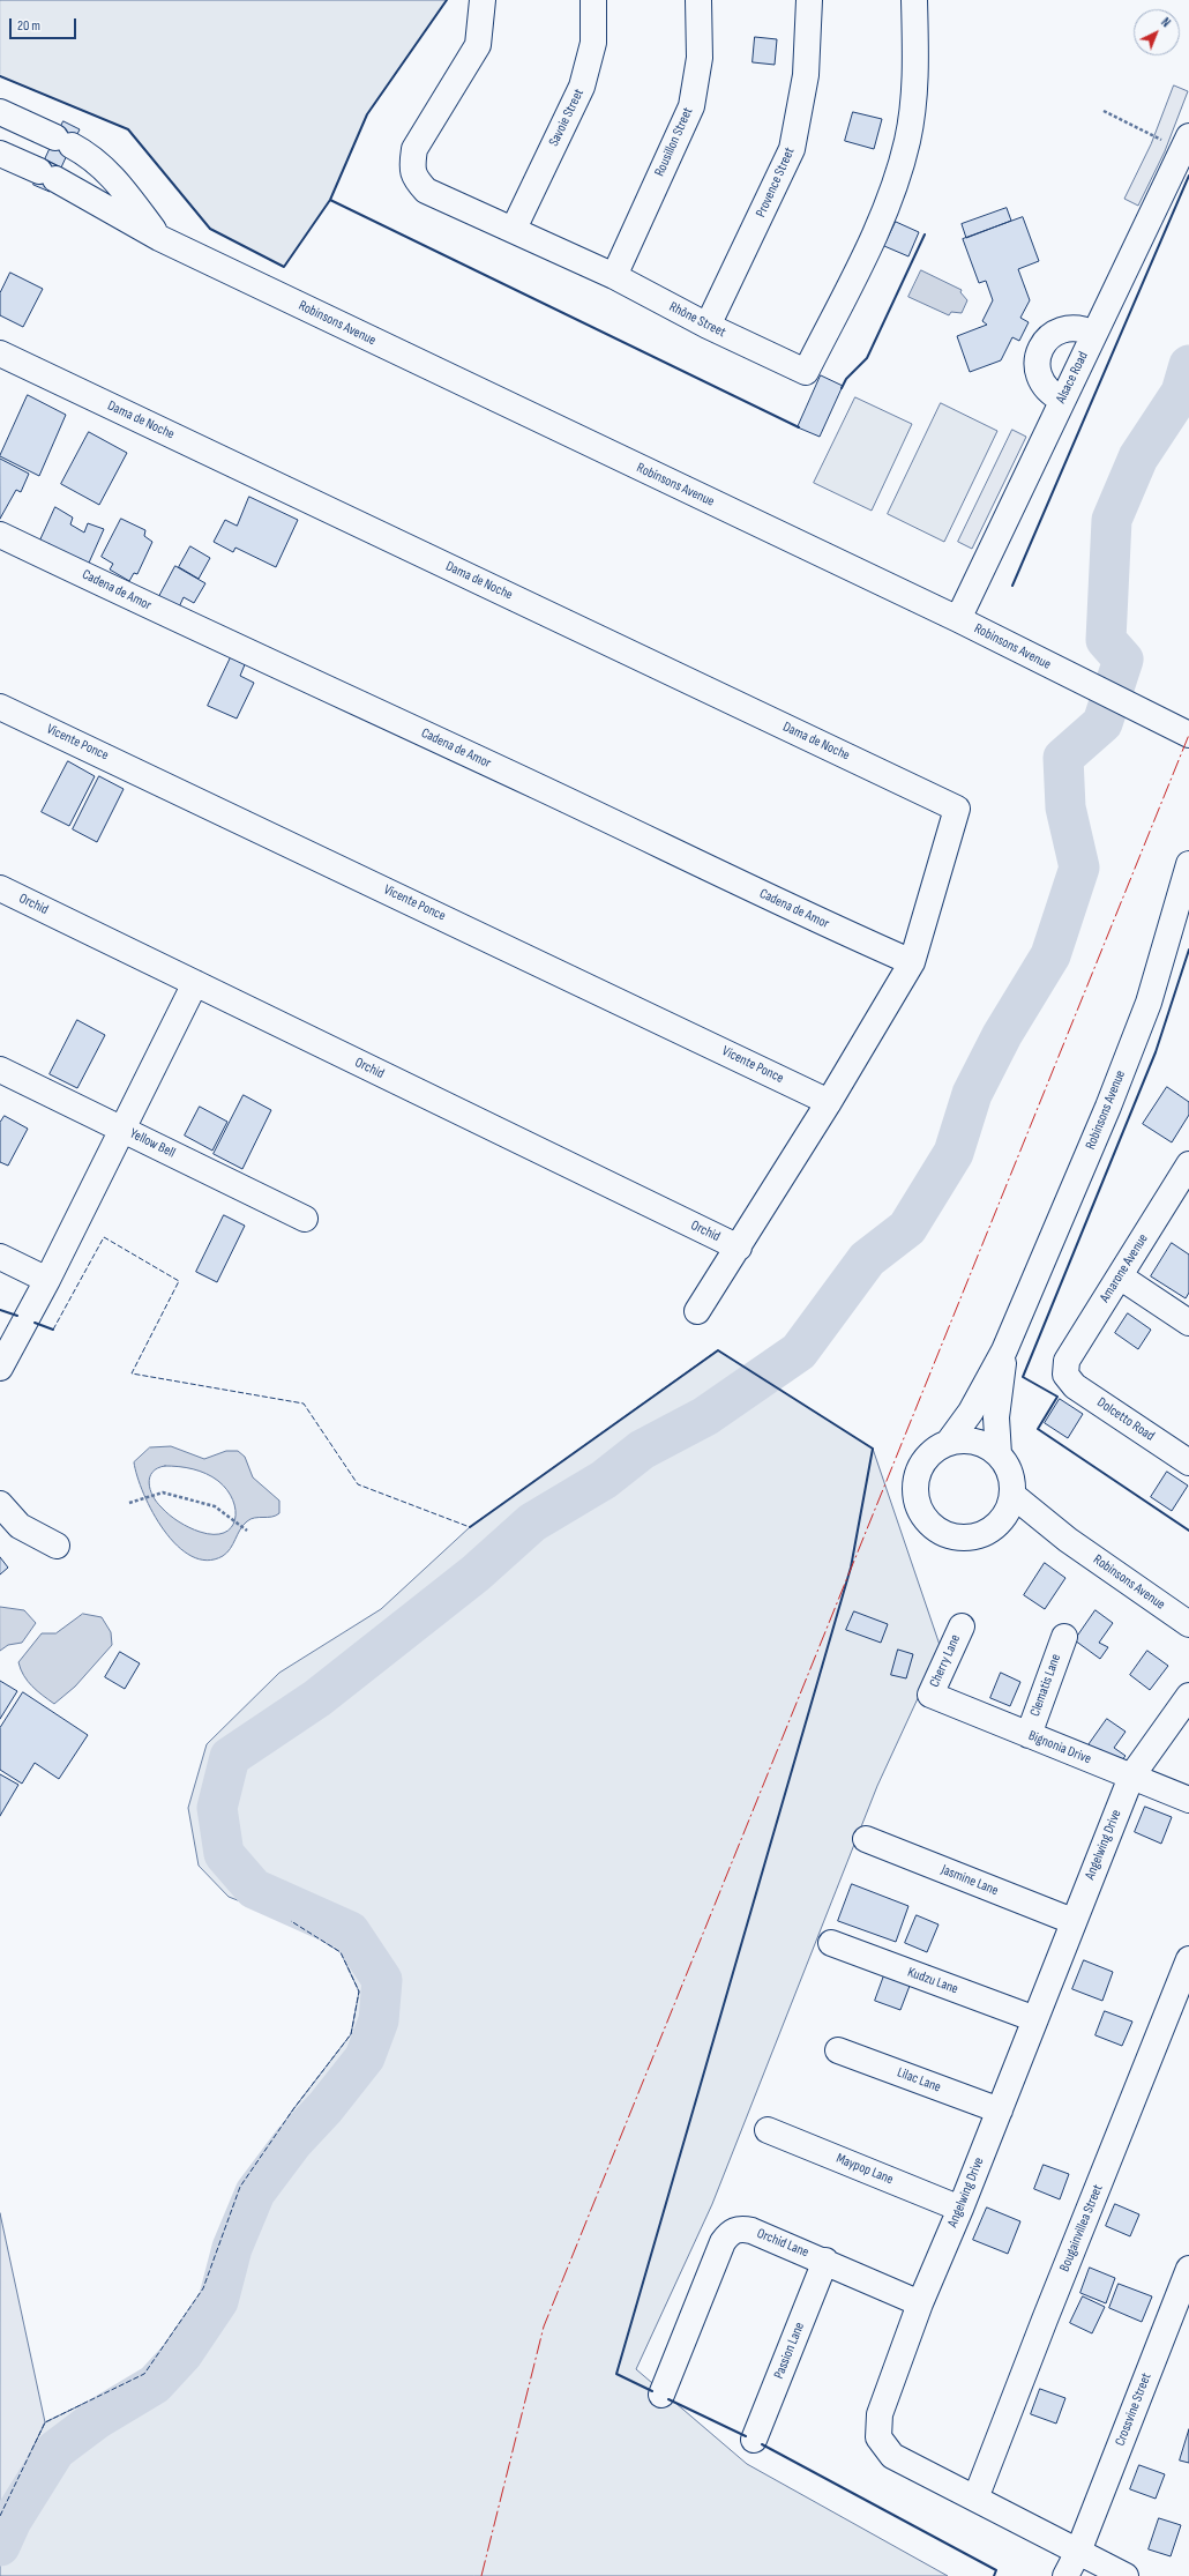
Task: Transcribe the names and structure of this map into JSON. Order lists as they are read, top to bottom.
{
  "streets": {
    "street": [
      "Savoie Street",
      "Rousillon Street",
      "Provence Street",
      "Rhône Street",
      "Robinsons Avenue",
      "Alsace Road",
      "Dama de Noche",
      "Cadena de Amor",
      "Vicente Ponce",
      "Orchid",
      "Yellow Bell",
      "Amarone Avenue",
      "Dolcetto Road",
      "Cherry Lane",
      "Clematis Lane",
      "Bignonia Drive",
      "Angelwing Drive",
      "Jasmine Lane",
      "Kudzu Lane",
      "Lilac Lane",
      "Maypop Lane",
      "Bougainvillea Street",
      "Orchid Lane",
      "Passion Lane",
      "Crossvine Street"
    ]
  },
  "crossings": [
    ["Savoie Street", "Rhône Street"],
    ["Rousillon Street", "Rhône Street"],
    ["Provence Street", "Rhône Street"],
    ["Robinsons Avenue", "Alsace Road"],
    ["Dama de Noche", "Cadena de Amor"],
    ["Amarone Avenue", "Dolcetto Road"],
    ["Cherry Lane", "Bignonia Drive"],
    ["Clematis Lane", "Bignonia Drive"],
    ["Bignonia Drive", "Angelwing Drive"],
    ["Angelwing Drive", "Jasmine Lane"],
    ["Angelwing Drive", "Kudzu Lane"],
    ["Angelwing Drive", "Lilac Lane"],
    ["Angelwing Drive", "Maypop Lane"],
    ["Angelwing Drive", "Bougainvillea Street"],
    ["Angelwing Drive", "Orchid Lane"],
    ["Angelwing Drive", "Crossvine Street"],
    ["Orchid Lane", "Passion Lane"]
  ],
  "scale_bar": "20 m",
  "north": "top right"
}
